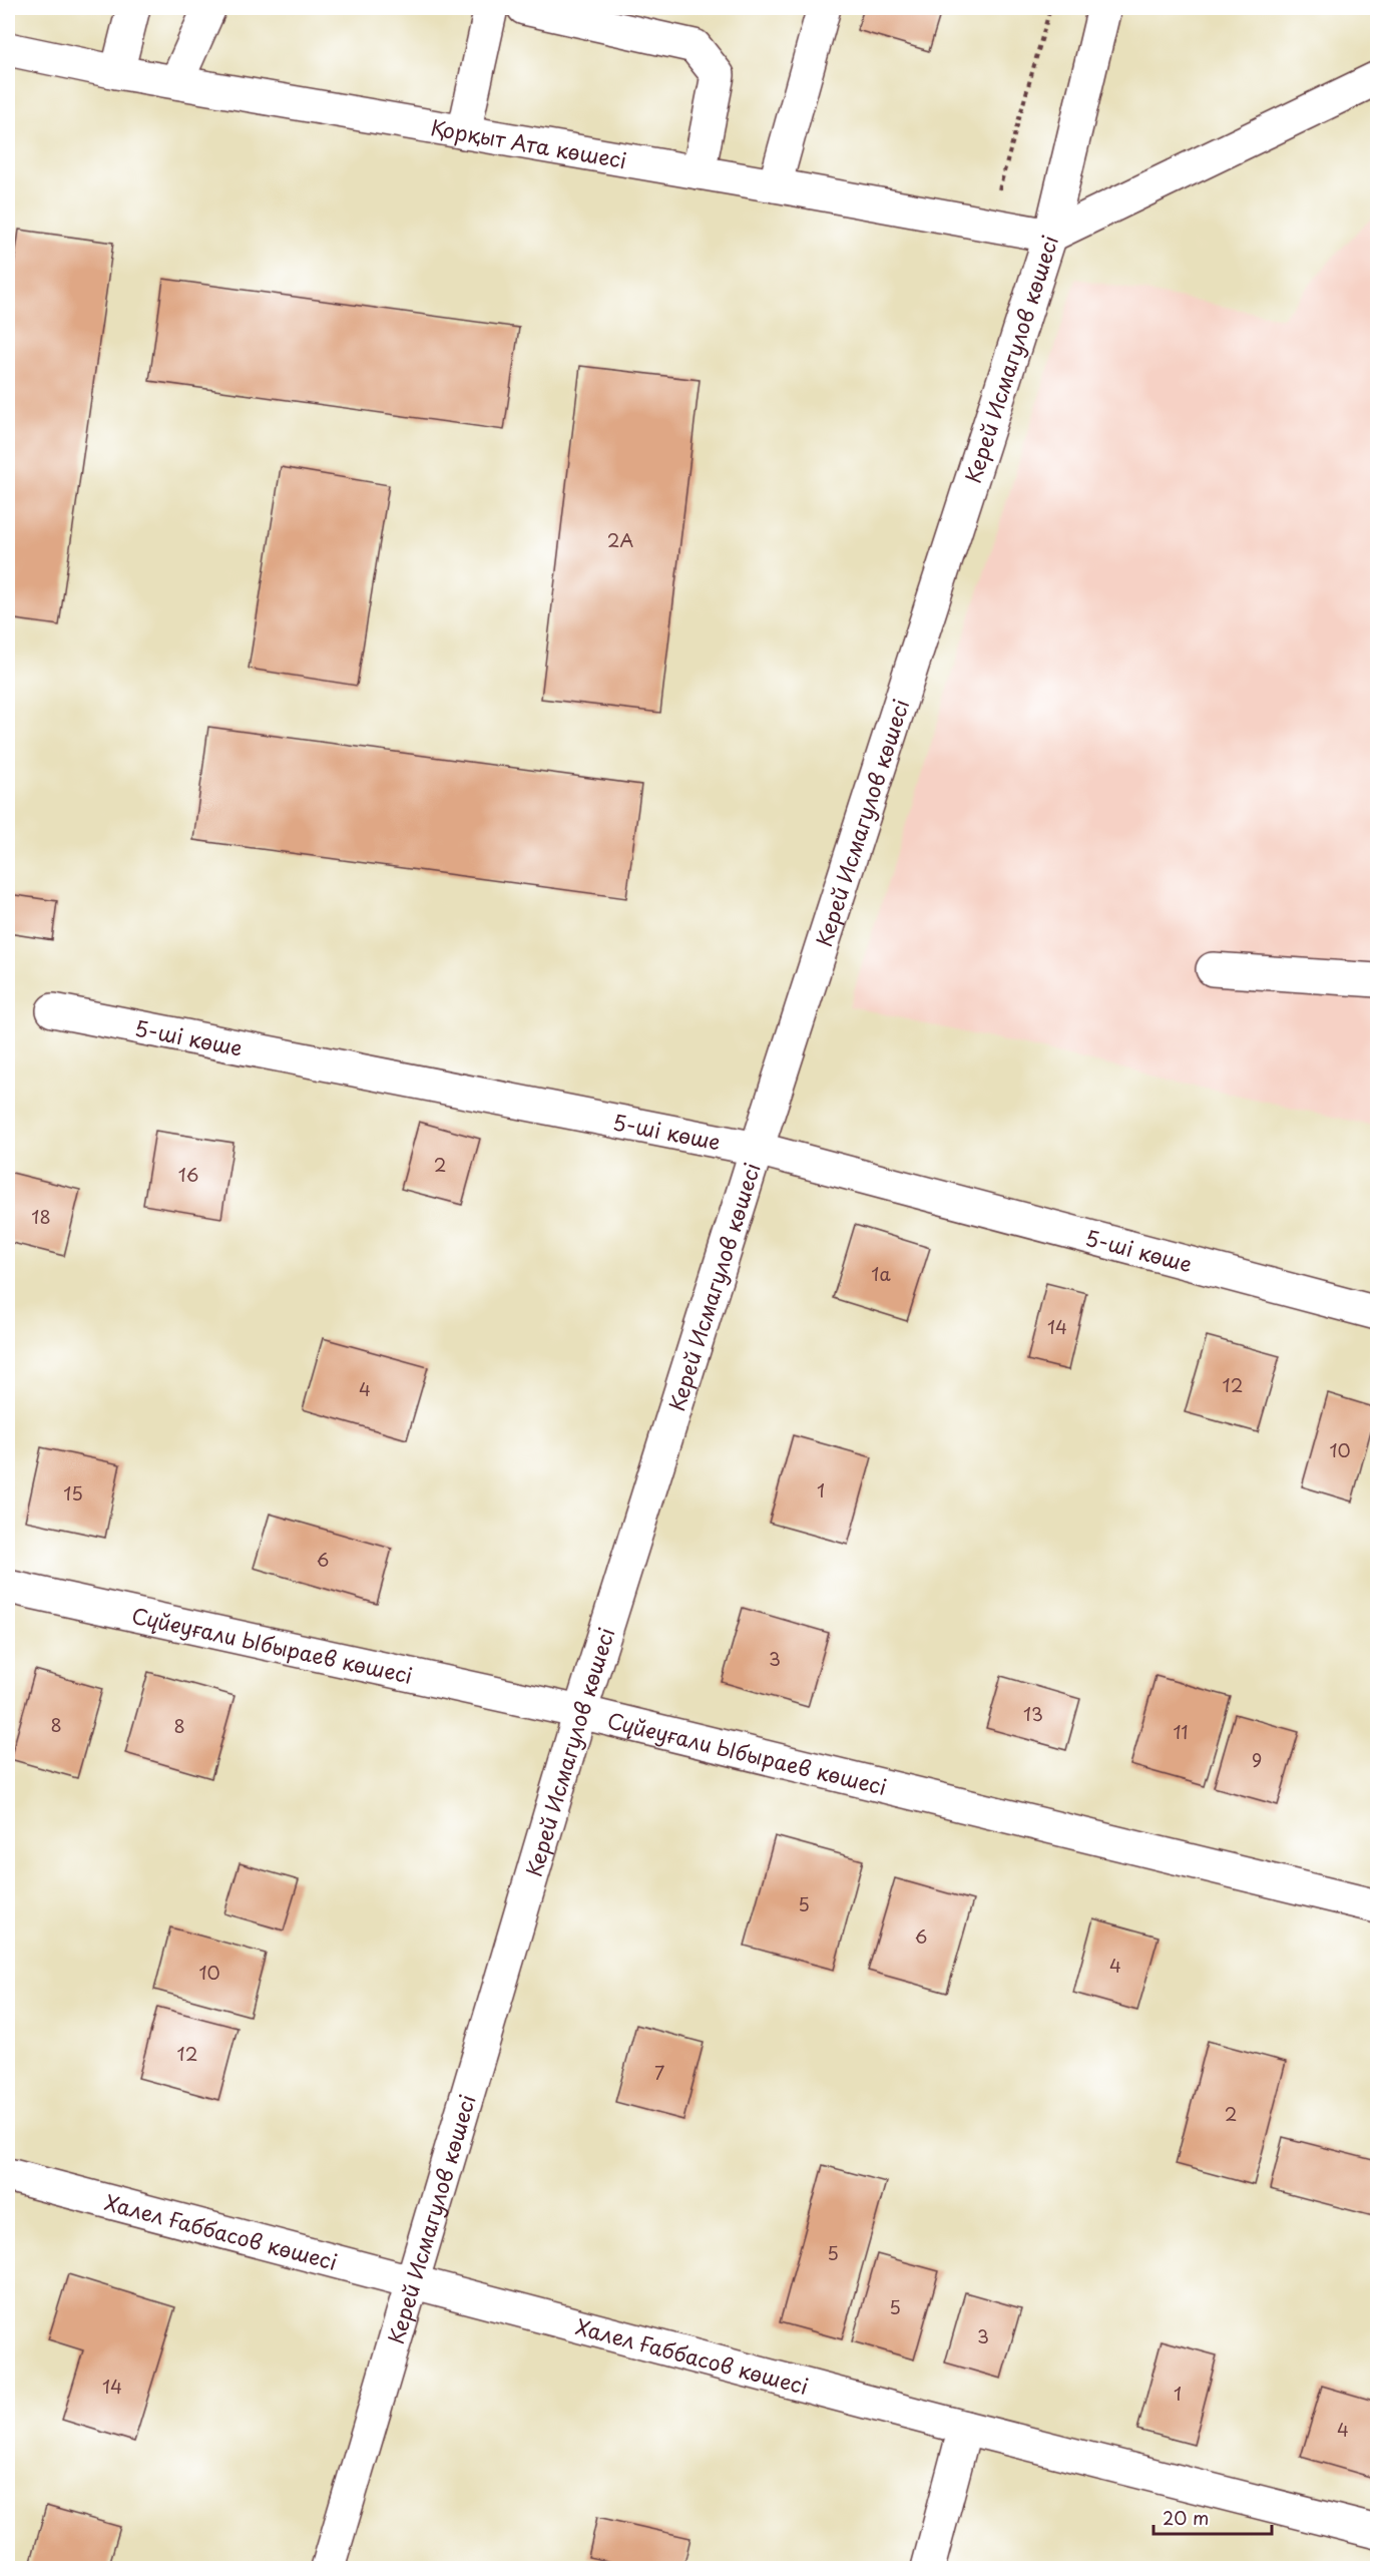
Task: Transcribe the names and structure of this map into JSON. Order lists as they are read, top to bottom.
{
  "streets": {
    "street": [
      "Қорқыт Ата көшесi",
      "Керей Исмагулов көшесі",
      "5-шi көше",
      "Сүйеуғали Ыбыраев көшесi",
      "Халел Ғаббасов көшесі"
    ]
  },
  "crossings": [
    ["Қорқыт Ата көшесi", "Керей Исмагулов көшесі"],
    ["Керей Исмагулов көшесі", "5-шi көше"],
    ["Керей Исмагулов көшесі", "Сүйеуғали Ыбыраев көшесi"],
    ["Керей Исмагулов көшесі", "Халел Ғаббасов көшесі"]
  ],
  "house_numbers": [
    "2А",
    "2",
    "16",
    "18",
    "1а",
    "14",
    "12",
    "4",
    "10",
    "1",
    "15",
    "6",
    "3",
    "13",
    "8",
    "8",
    "11",
    "9",
    "5",
    "6",
    "4",
    "10",
    "12",
    "7",
    "2",
    "5",
    "5",
    "3",
    "14",
    "1",
    "4"
  ],
  "scale_bar": "20 m"
}
